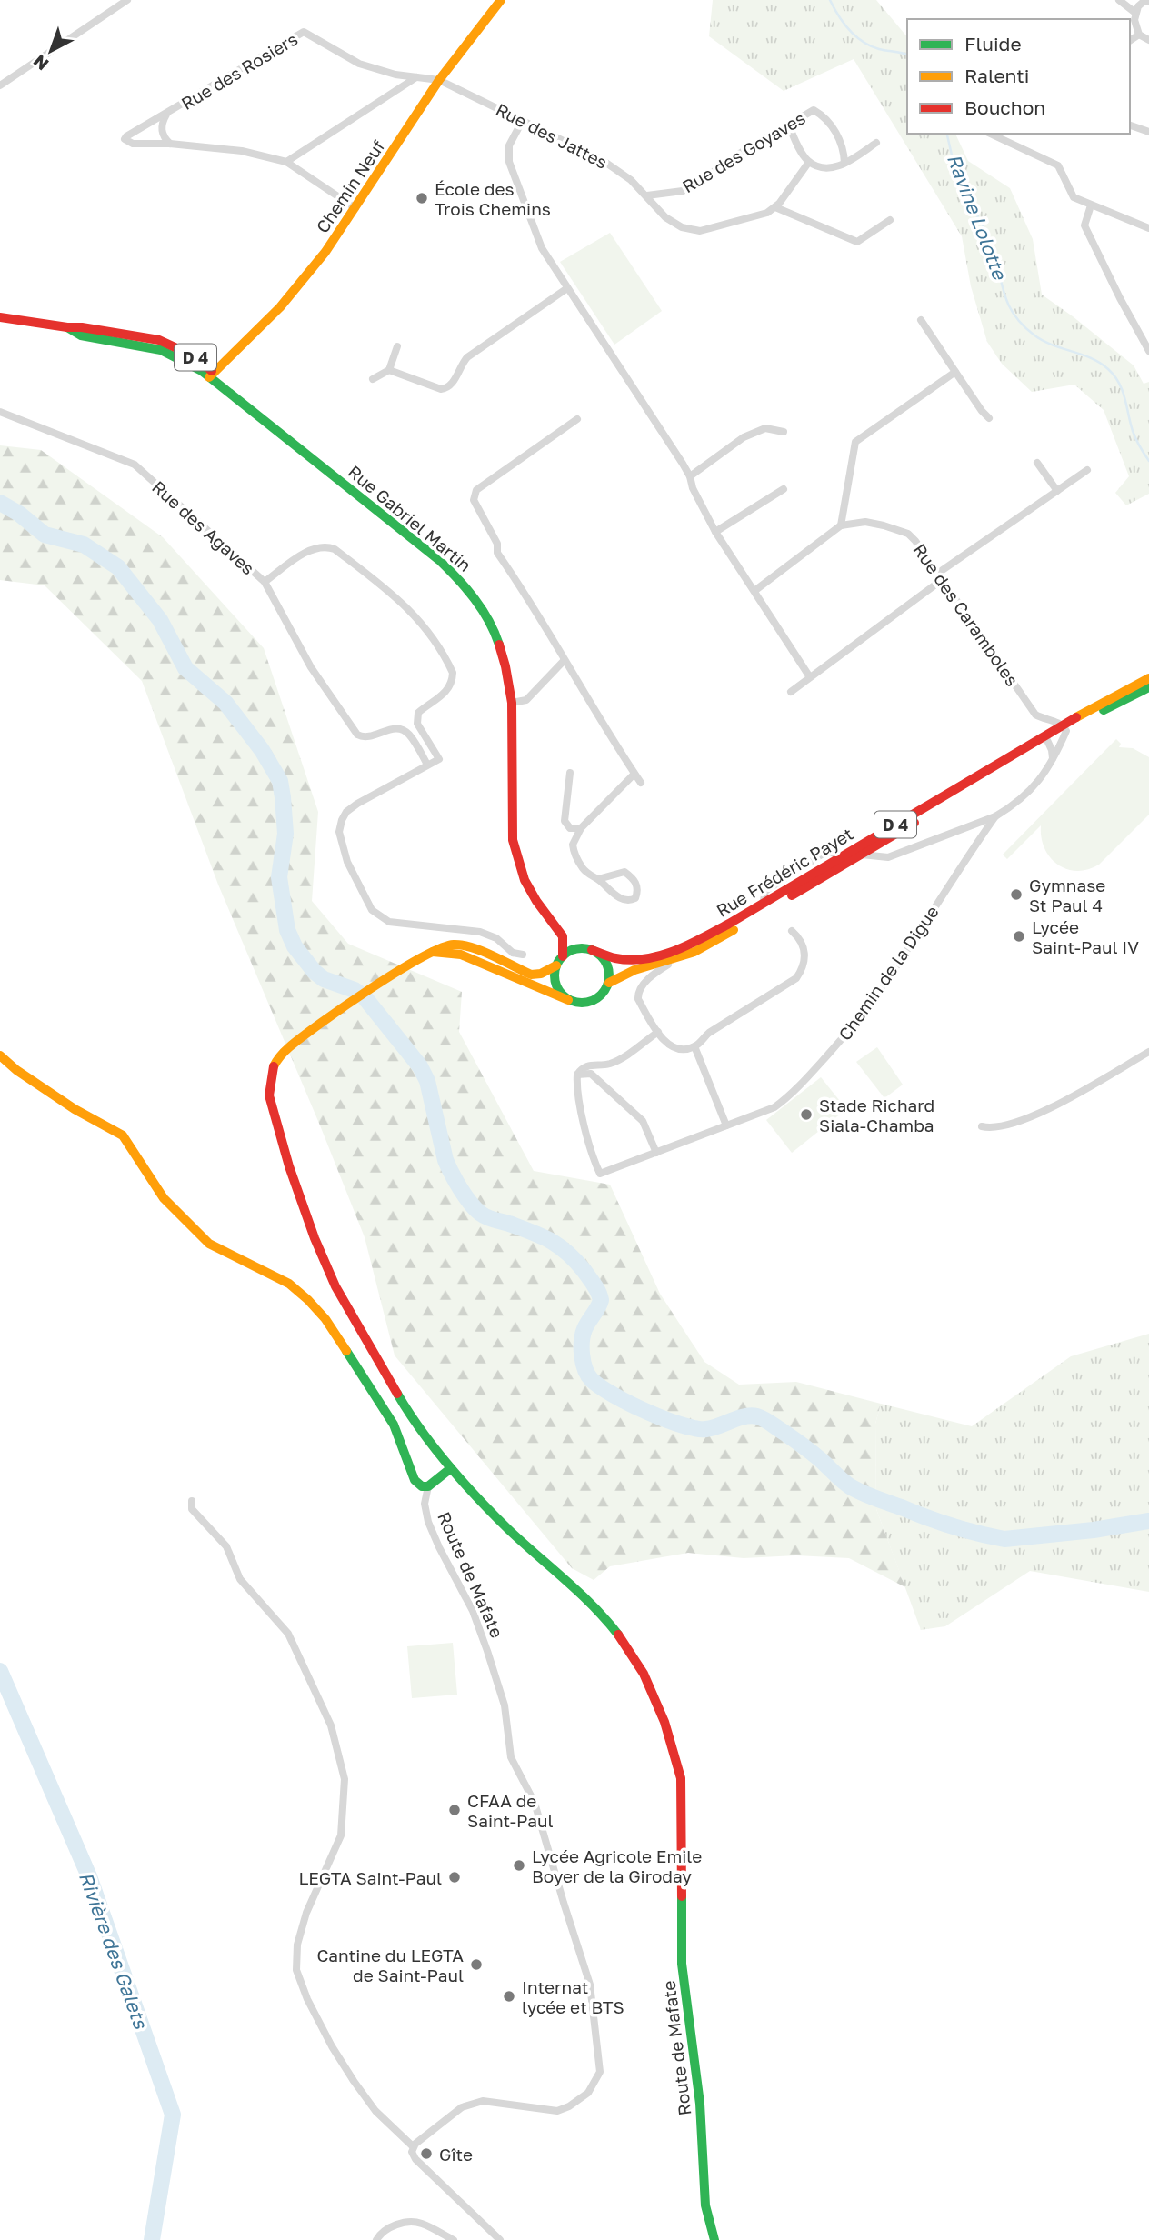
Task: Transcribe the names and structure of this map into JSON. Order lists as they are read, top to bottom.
{
  "streets": {
    "main road": [
      "Chemin Neuf",
      "D 4",
      "Rue Gabriel Martin",
      "Rue Frédéric Payet",
      "Route de Mafate"
    ],
    "street": [
      "Rue des Rosiers",
      "Rue des Jattes",
      "Rue des Goyaves",
      "Rue des Agaves",
      "Rue des Caramboles",
      "Chemin de la Digue"
    ]
  },
  "crossings": [
    ["Rue des Rosiers", "Rue des Jattes"],
    ["Rue des Rosiers", "Chemin Neuf"],
    ["Rue des Jattes", "Rue des Goyaves"],
    ["Rue des Jattes", "Chemin Neuf"],
    ["Chemin Neuf", "Rue Gabriel Martin"],
    ["Rue Gabriel Martin", "Rue Frédéric Payet"],
    ["Rue Gabriel Martin", "Route de Mafate"],
    ["Rue des Caramboles", "Rue Frédéric Payet"],
    ["Rue des Caramboles", "Chemin de la Digue"],
    ["Rue Frédéric Payet", "Chemin de la Digue"],
    ["Rue Frédéric Payet", "Route de Mafate"]
  ],
  "water": ["Ravine Lolotte", "Rivière des Galets"],
  "places": [
    "École des Trois Chemins",
    "Gymnase St Paul 4",
    "Lycée Saint-Paul IV",
    "Stade Richard Siala-Chamba",
    "CFAA de Saint-Paul",
    "Lycée Agricole Emile Boyer de la Giroday",
    "LEGTA Saint-Paul",
    "Cantine du LEGTA de Saint-Paul",
    "Internat lycée et BTS",
    "Gîte"
  ],
  "legend": ["Fluide", "Ralenti", "Bouchon"],
  "north": "bottom left"
}
